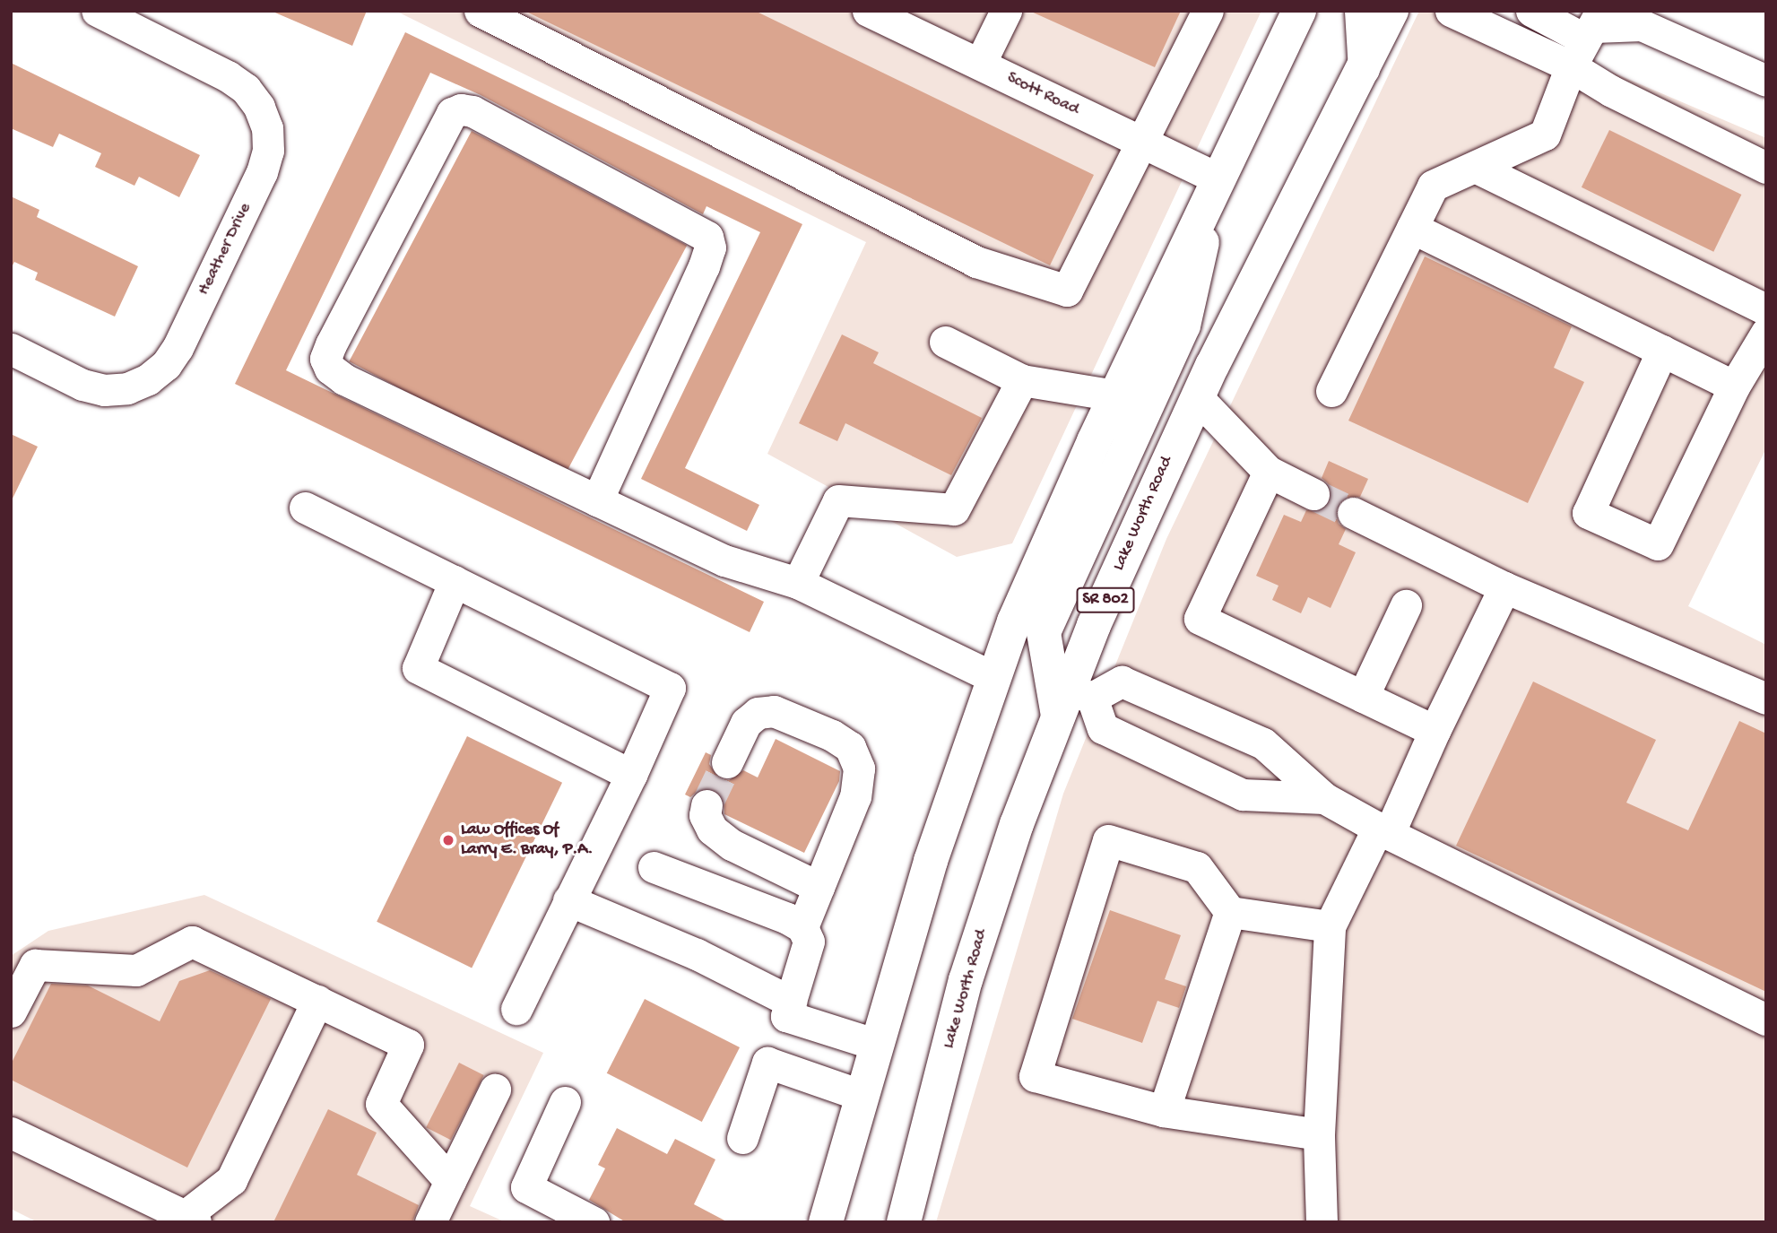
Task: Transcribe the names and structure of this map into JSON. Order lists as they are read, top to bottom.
{
  "streets": {
    "main road": ["Lake Worth Road", "SR 802"],
    "street": ["Scott Road", "Heather Drive"]
  },
  "places": ["Law Offices Of Larry E. Bray, P.A."]
}
